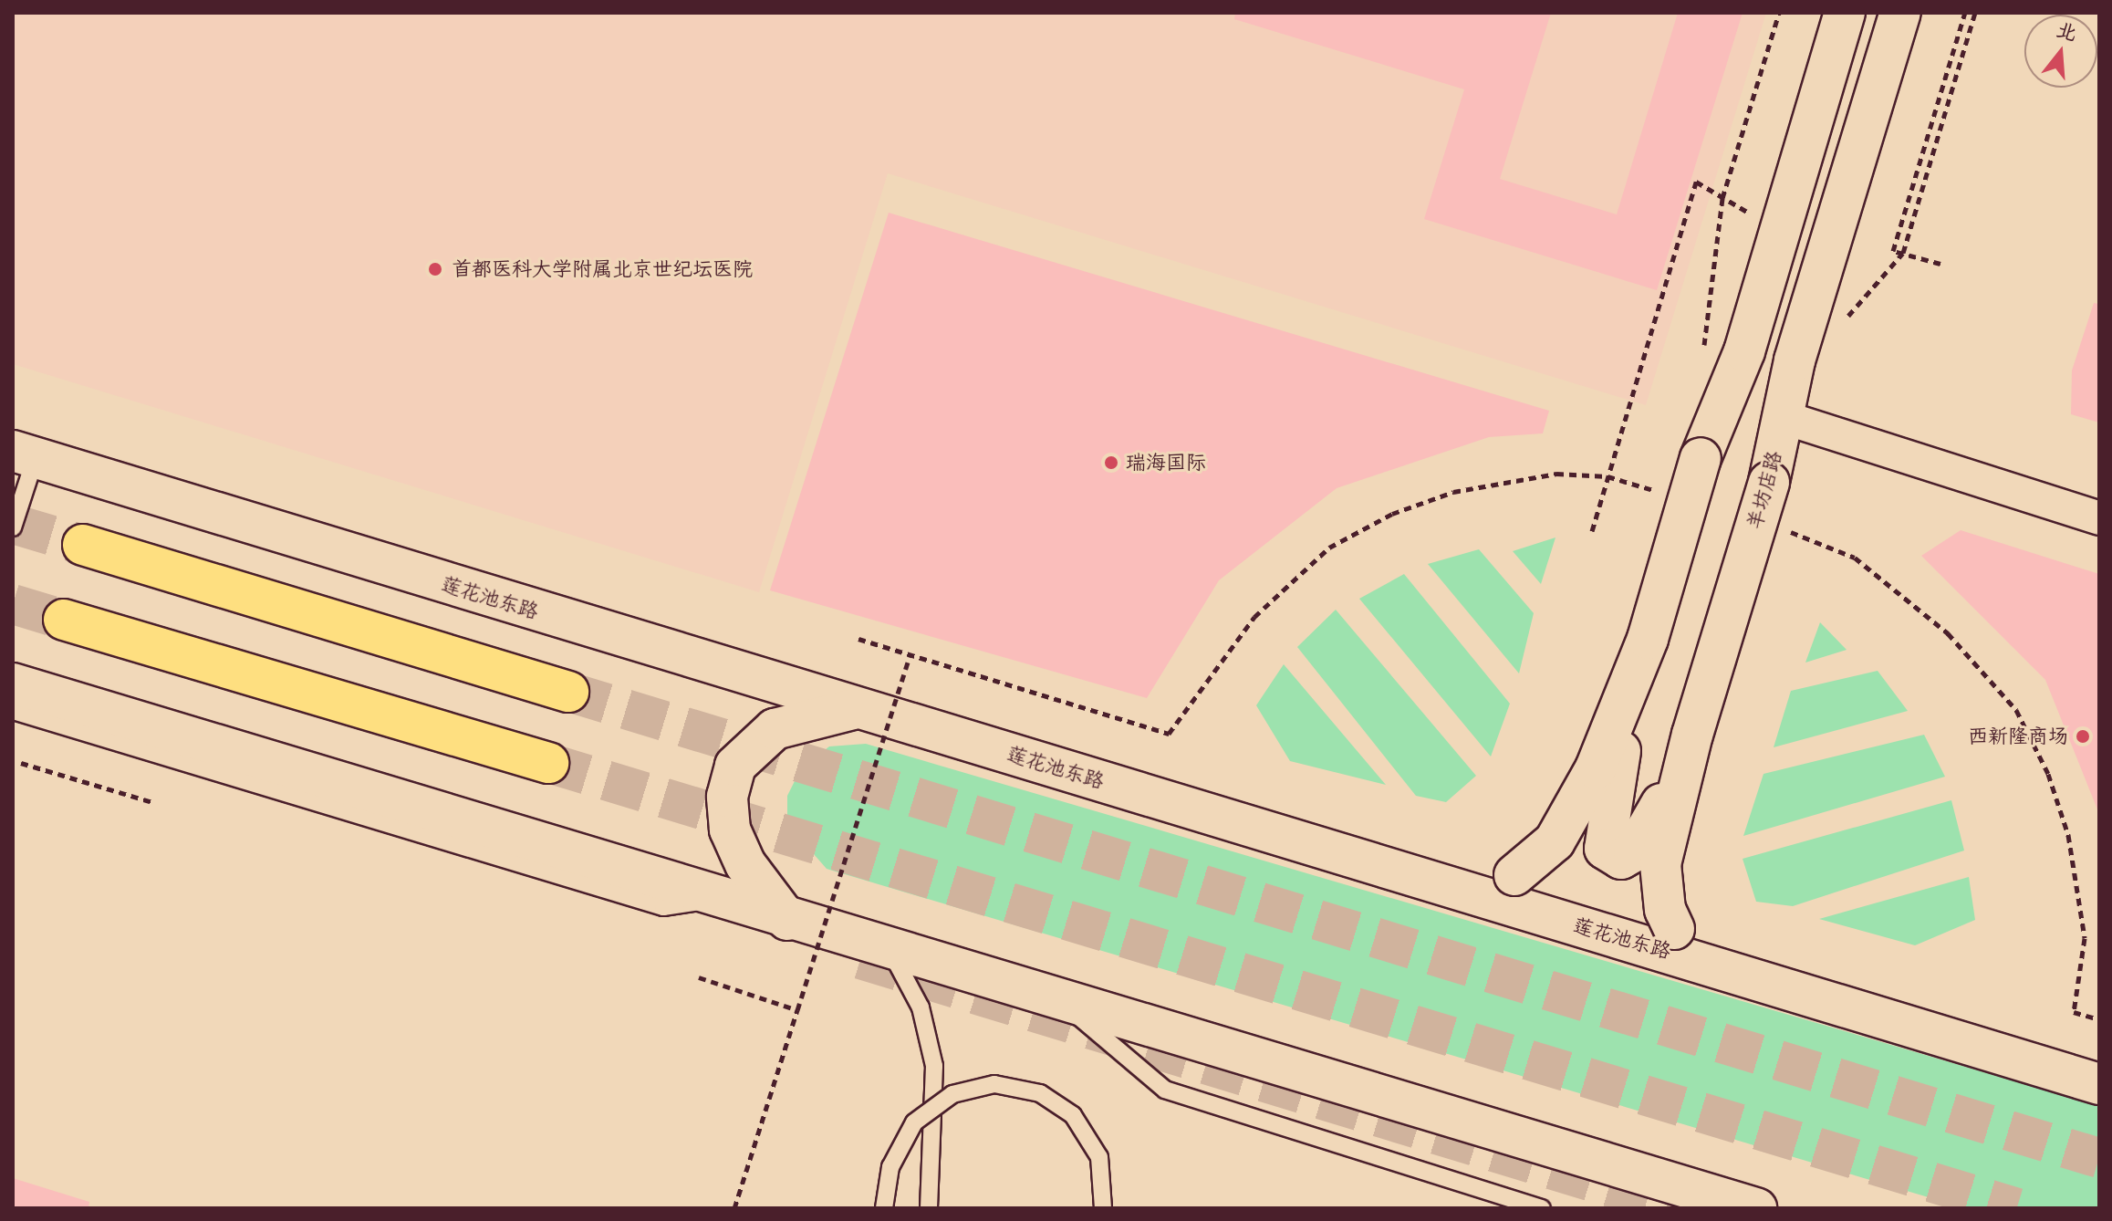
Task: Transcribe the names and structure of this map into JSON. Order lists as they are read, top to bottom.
{
  "streets": {
    "street": ["羊坊店路", "莲花池东路"]
  },
  "crossings": [
    ["羊坊店路", "莲花池东路"]
  ],
  "places": ["首都医科大学附属北京世纪坛医院", "瑞海国际", "西新隆商场"],
  "north": "top"
}
